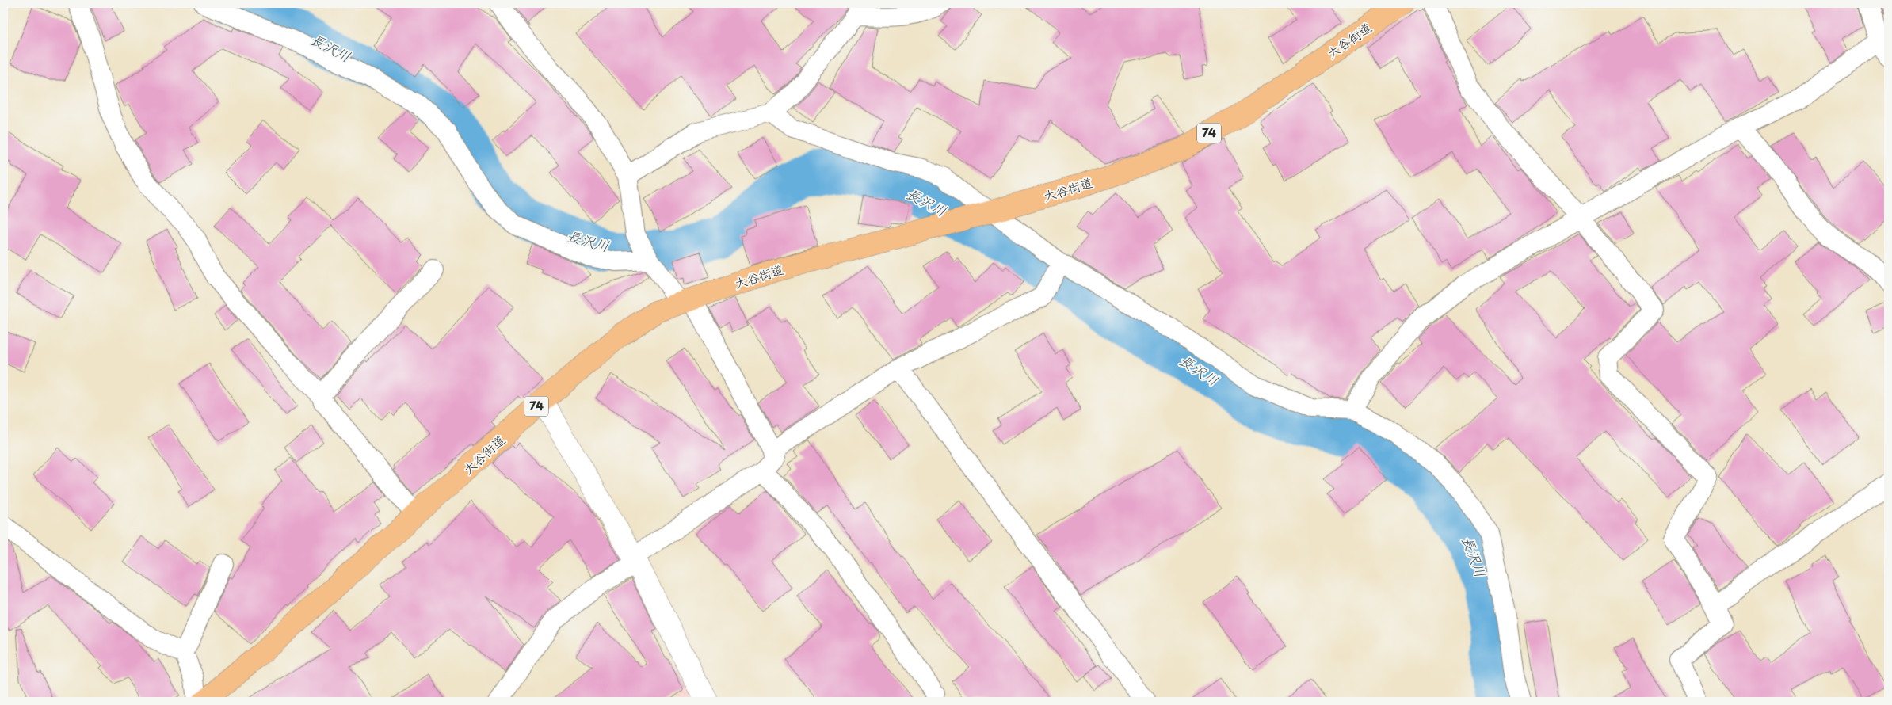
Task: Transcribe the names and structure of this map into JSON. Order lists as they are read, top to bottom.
{
  "streets": {
    "main road": ["大谷街道", "74"]
  },
  "water": ["長沢川"]
}
